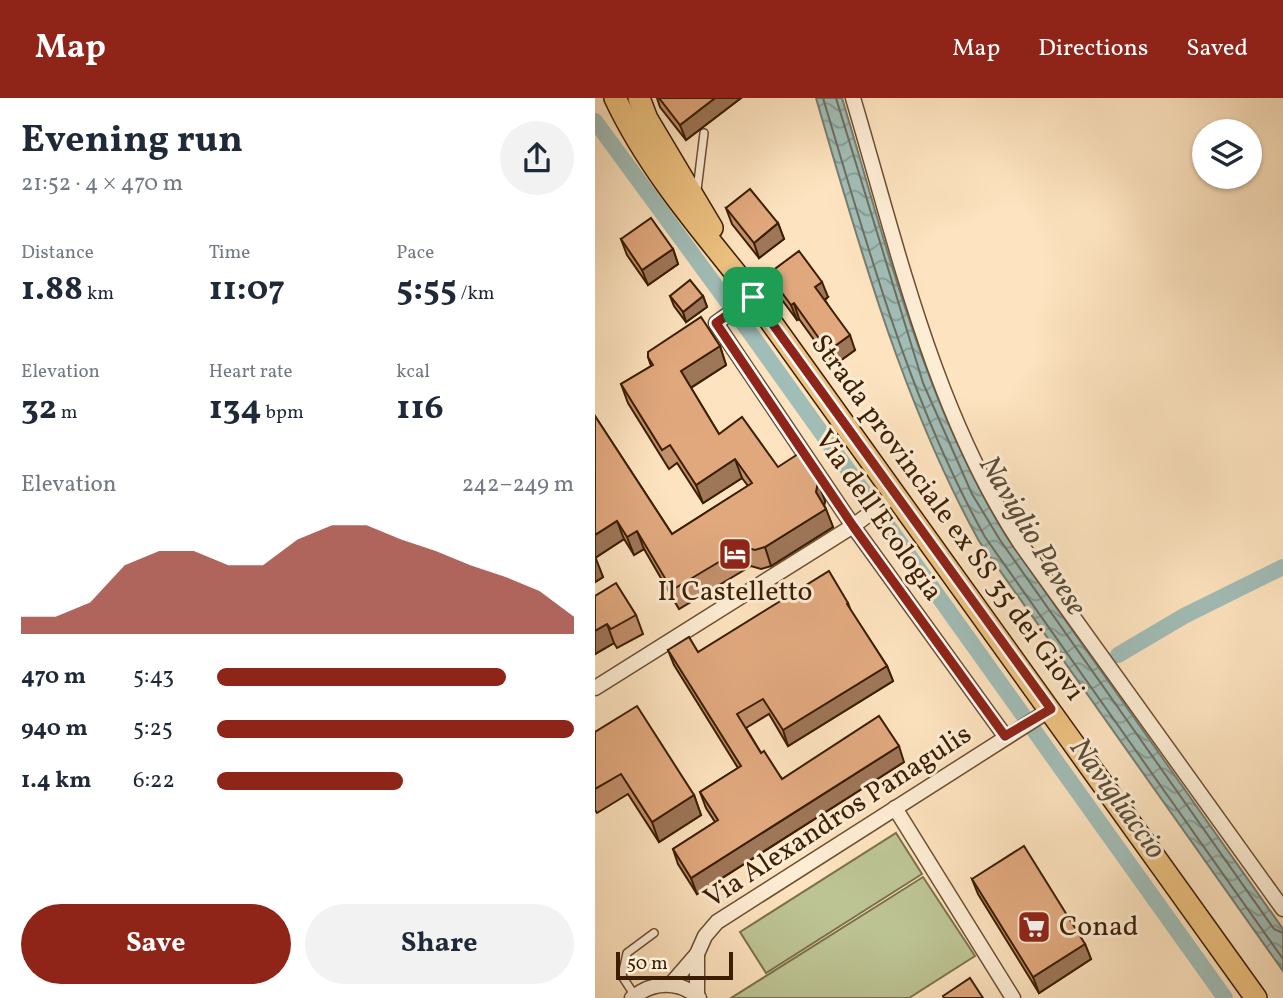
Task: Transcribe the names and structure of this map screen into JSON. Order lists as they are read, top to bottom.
{
  "streets": {
    "main road": ["Strada provinciale ex SS 35 dei Giovi"],
    "street": ["Via dell'Ecologia", "Via Alexandros Panagulis"]
  },
  "crossings": [
    ["Via dell'Ecologia", "Strada provinciale ex SS 35 dei Giovi"],
    ["Via dell'Ecologia", "Via Alexandros Panagulis"],
    ["Strada provinciale ex SS 35 dei Giovi", "Via Alexandros Panagulis"]
  ],
  "water": ["Naviglio Pavese", "Navigliaccio"],
  "places": {
    "hotel": ["Il Castelletto"],
    "supermarket": ["Conad"]
  },
  "scale_bar": "50 m",
  "page": {
    "header": "Map",
    "nav": ["Map", "Directions", "Saved"],
    "heading": ["Evening run", "21:52 · 4 × 470 m"],
    "stats": [
      ["Distance", "1.88 km"],
      ["Time", "11:07"],
      ["Pace", "5:55 /km"],
      ["Elevation", "32 m"],
      ["Heart rate", "134 bpm"],
      ["kcal", "116"]
    ],
    "chart": ["Elevation", "242–249 m"],
    "list": [
      {
        "name": "470 m",
        "note": "5:43"
      },
      {
        "name": "940 m",
        "note": "5:25"
      },
      {
        "name": "1.4 km",
        "note": "6:22"
      }
    ],
    "buttons": ["Save", "Share"],
    "scale": "50 m"
  }
}
